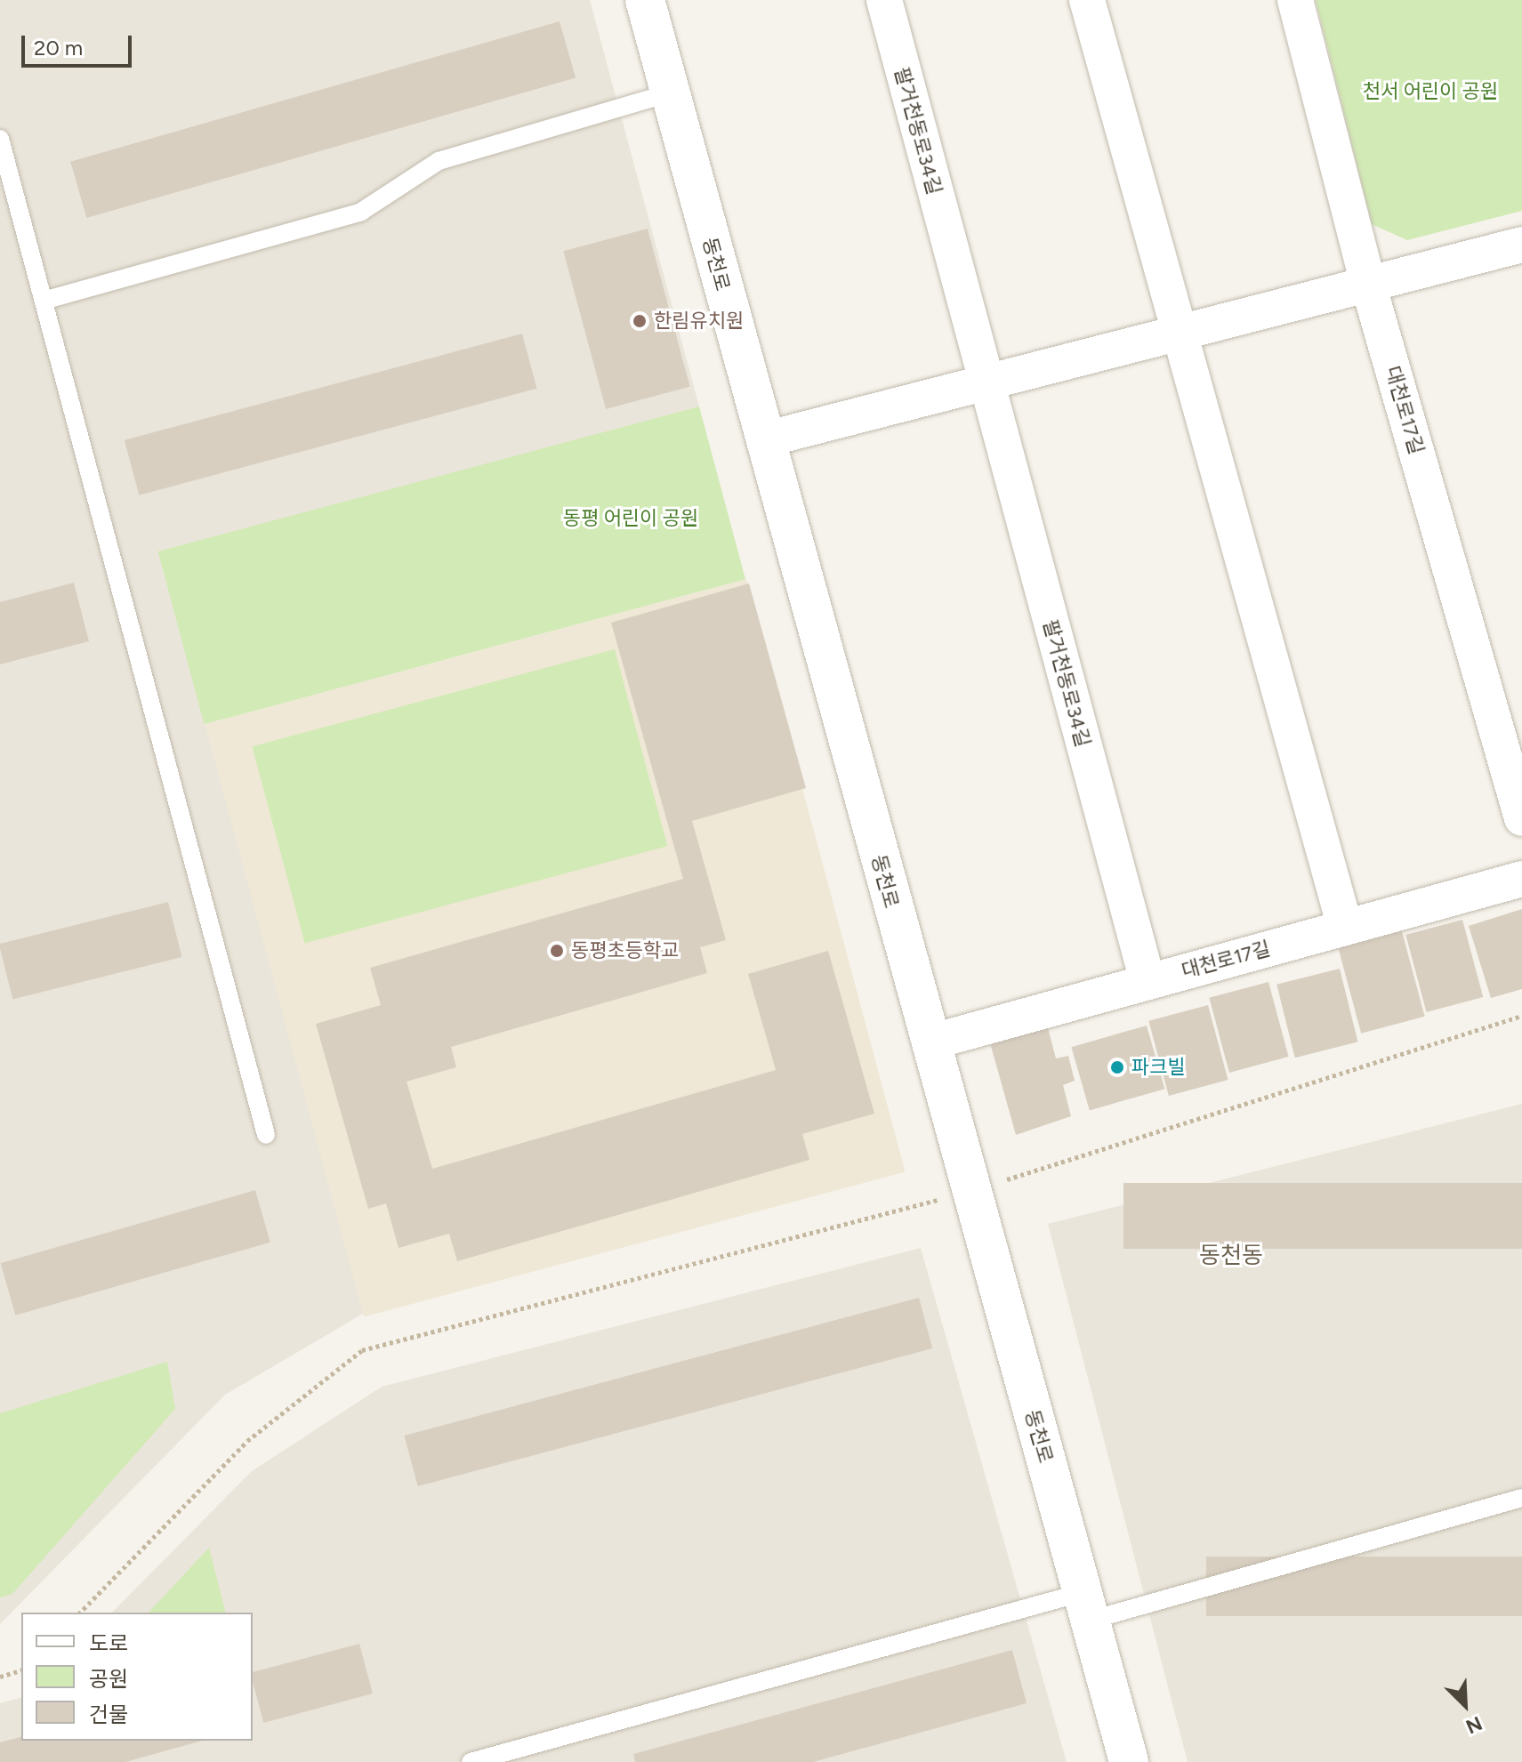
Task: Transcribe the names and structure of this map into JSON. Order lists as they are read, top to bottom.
{
  "streets": {
    "street": ["팔거천동로34길", "동천로", "대천로17길"]
  },
  "crossings": [
    ["팔거천동로34길", "대천로17길"],
    ["동천로", "대천로17길"]
  ],
  "districts": ["동천동"],
  "parks": ["천서 어린이 공원", "동평 어린이 공원"],
  "places": ["한림유치원", "동평초등학교", "파크빌"],
  "legend": ["도로", "공원", "건물"],
  "scale_bar": "20 m",
  "north": "bottom right"
}
